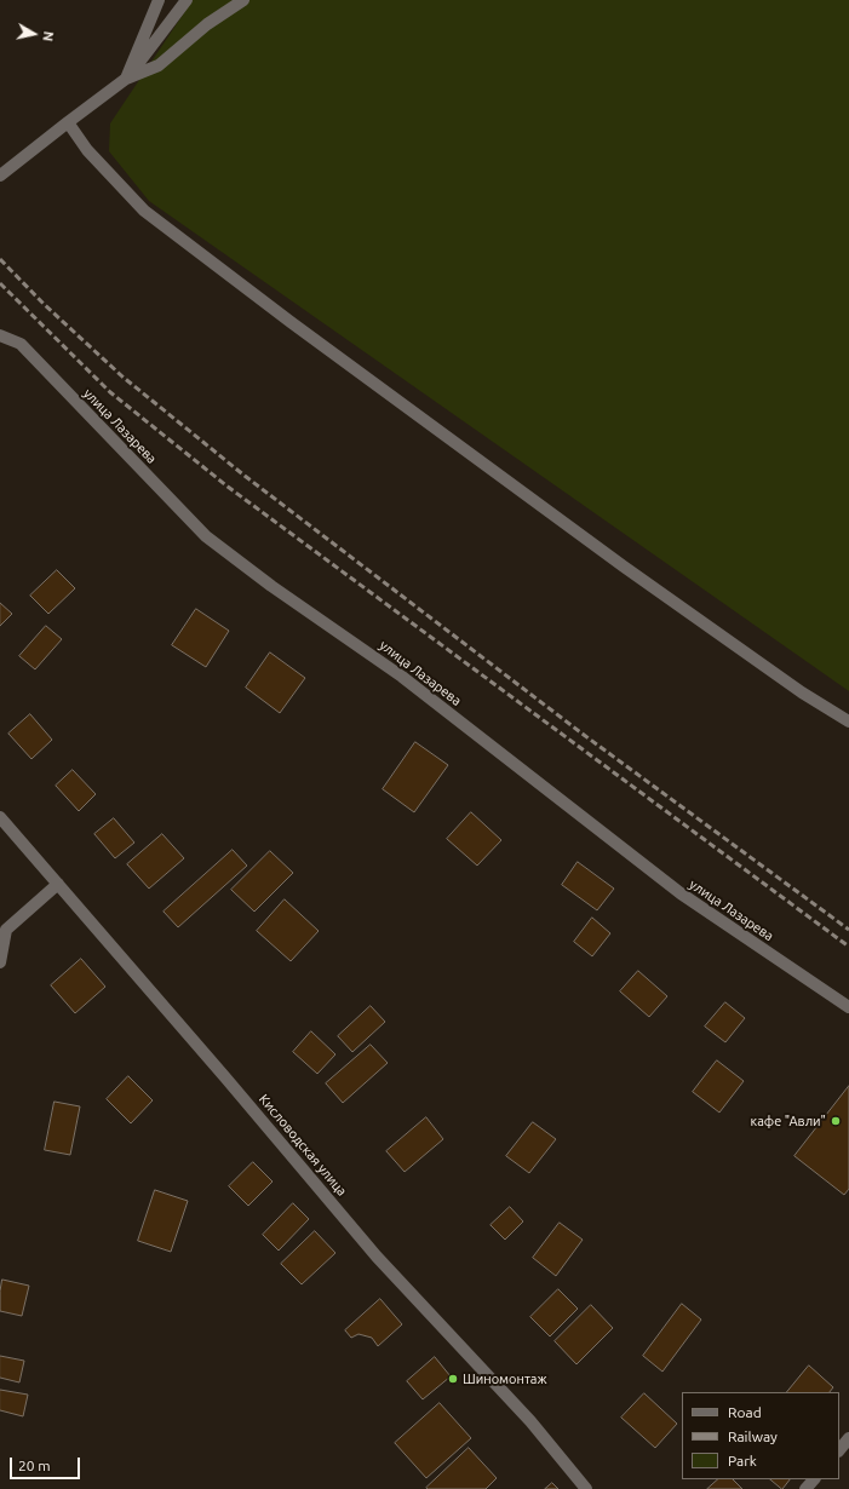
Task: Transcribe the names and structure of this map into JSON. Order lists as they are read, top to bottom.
{
  "streets": {
    "street": ["улица Лазарева", "Кисловодская улица"]
  },
  "places": ["кафе \"Авли\"", "Шиномонтаж"],
  "legend": ["Road", "Railway", "Park"],
  "scale_bar": "20 m",
  "north": "right"
}
